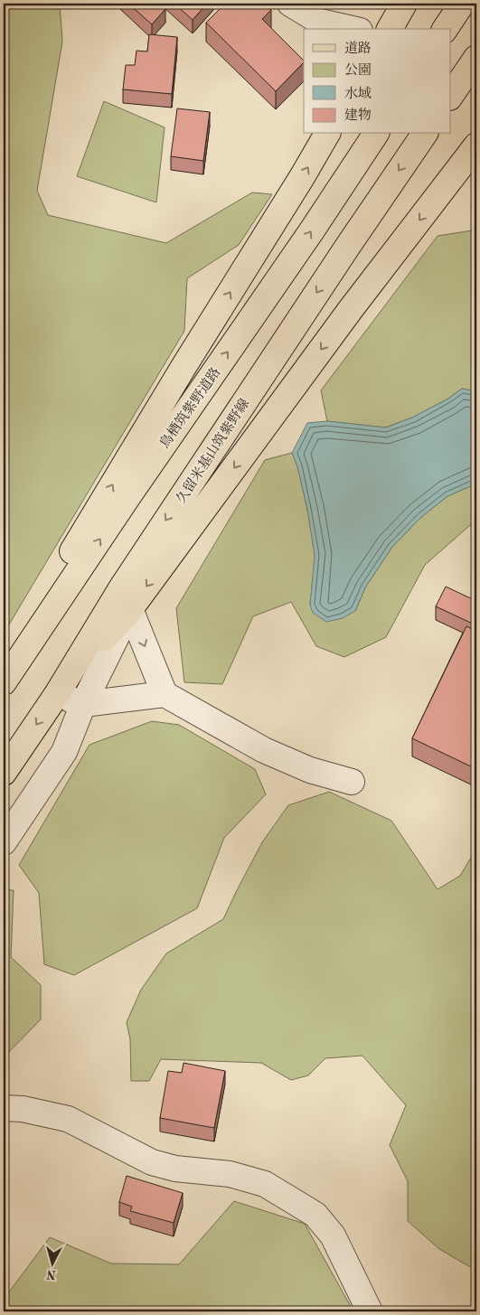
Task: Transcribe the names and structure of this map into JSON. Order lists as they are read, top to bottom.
{
  "streets": {
    "main road": ["鳥栖筑紫野道路", "久留米基山筑紫野線"]
  },
  "legend": [
    "道路",
    "公園",
    "水域",
    "建物"
  ],
  "north": "bottom"
}
